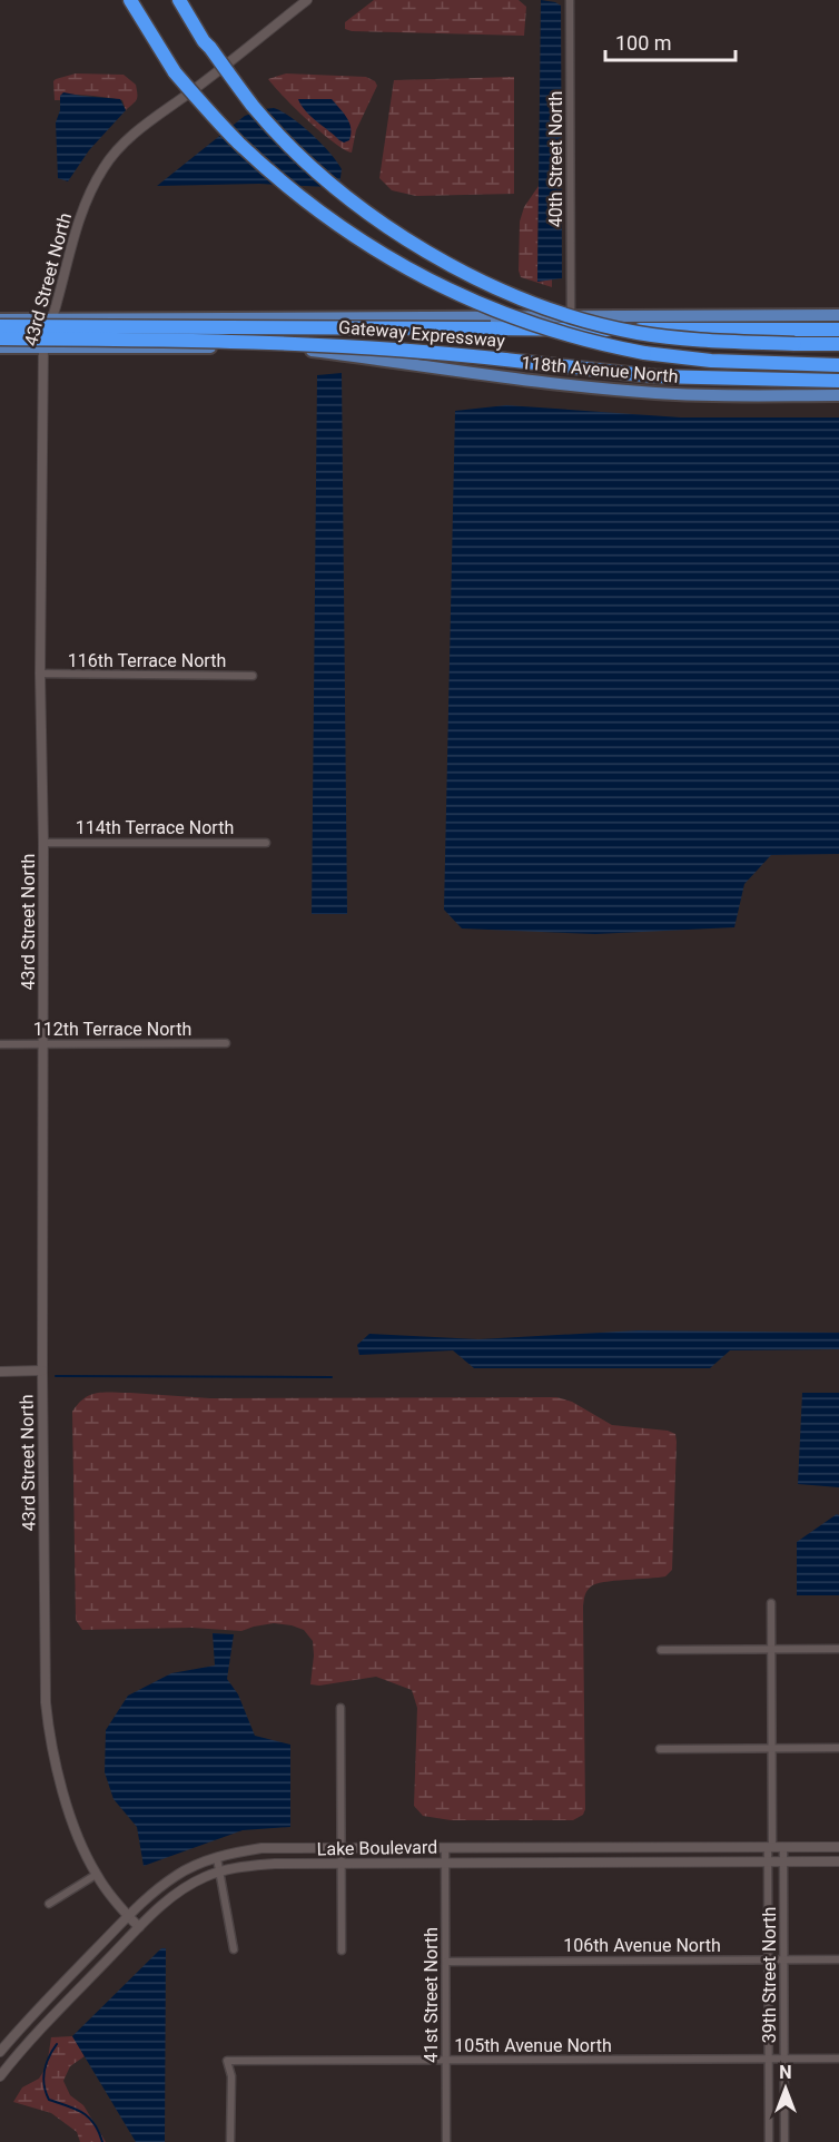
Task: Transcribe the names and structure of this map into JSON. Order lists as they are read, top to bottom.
{
  "streets": {
    "highway": ["Gateway Expressway"],
    "main road": ["118th Avenue North"],
    "street": [
      "40th Street North",
      "43rd Street North",
      "116th Terrace North",
      "114th Terrace North",
      "112th Terrace North",
      "Lake Boulevard",
      "106th Avenue North",
      "39th Street North",
      "41st Street North",
      "105th Avenue North"
    ]
  },
  "crossings": [
    ["43rd Street North", "118th Avenue North"],
    ["43rd Street North", "116th Terrace North"],
    ["43rd Street North", "114th Terrace North"],
    ["43rd Street North", "112th Terrace North"],
    ["43rd Street North", "Lake Boulevard"],
    ["Lake Boulevard", "39th Street North"],
    ["Lake Boulevard", "41st Street North"],
    ["106th Avenue North", "39th Street North"],
    ["106th Avenue North", "41st Street North"],
    ["39th Street North", "105th Avenue North"],
    ["41st Street North", "105th Avenue North"]
  ],
  "scale_bar": "100 m",
  "north": "top"
}
